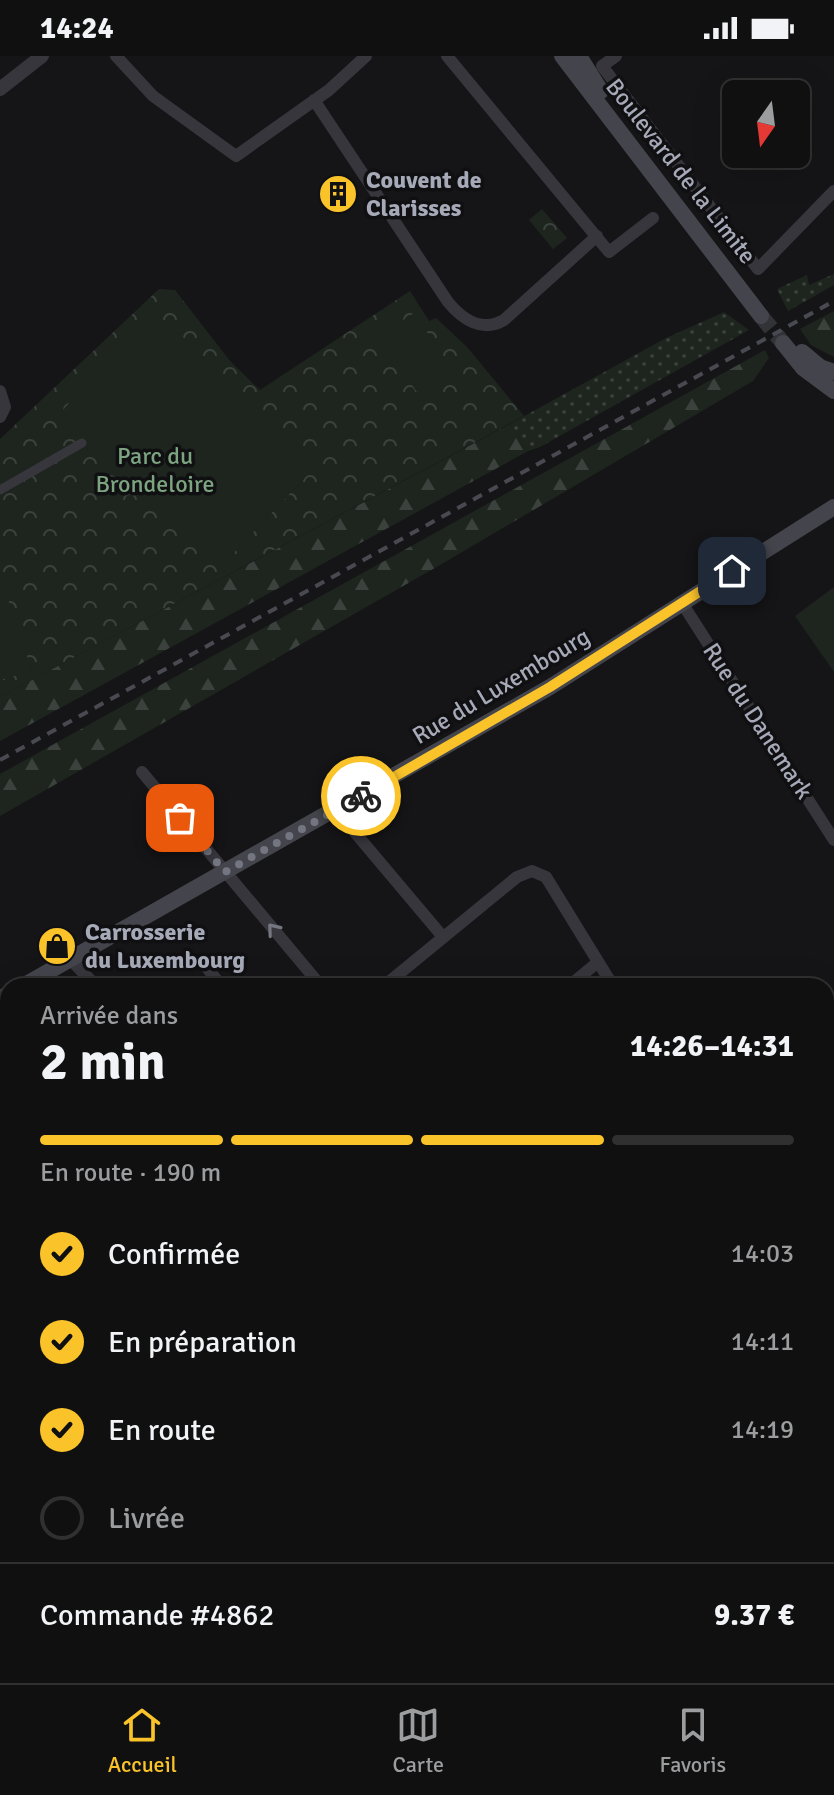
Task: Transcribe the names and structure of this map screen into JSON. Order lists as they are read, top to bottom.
{
  "streets": {
    "main road": ["Boulevard de la Limite", "Rue du Luxembourg"],
    "street": ["Rue du Danemark"]
  },
  "crossings": [
    ["Rue du Luxembourg", "Rue du Danemark"]
  ],
  "parks": ["Parc du Brondeloire"],
  "places": {
    "building": ["Couvent de Clarisses"],
    "shop": ["Carrosserie du Luxembourg"]
  },
  "north": "bottom",
  "page": {
    "status": "14:24",
    "heading": ["2 min", "Arrivée dans", "14:26–14:31"],
    "panel": ["Commande #4862", "9.37 €"],
    "bar": "En route · 190 m",
    "list": [
      ["Confirmée", "14:03"],
      ["En préparation", "14:11"],
      ["En route", "14:19"],
      "Livrée"
    ],
    "tabs": ["Accueil", "Carte", "Favoris"]
  }
}
